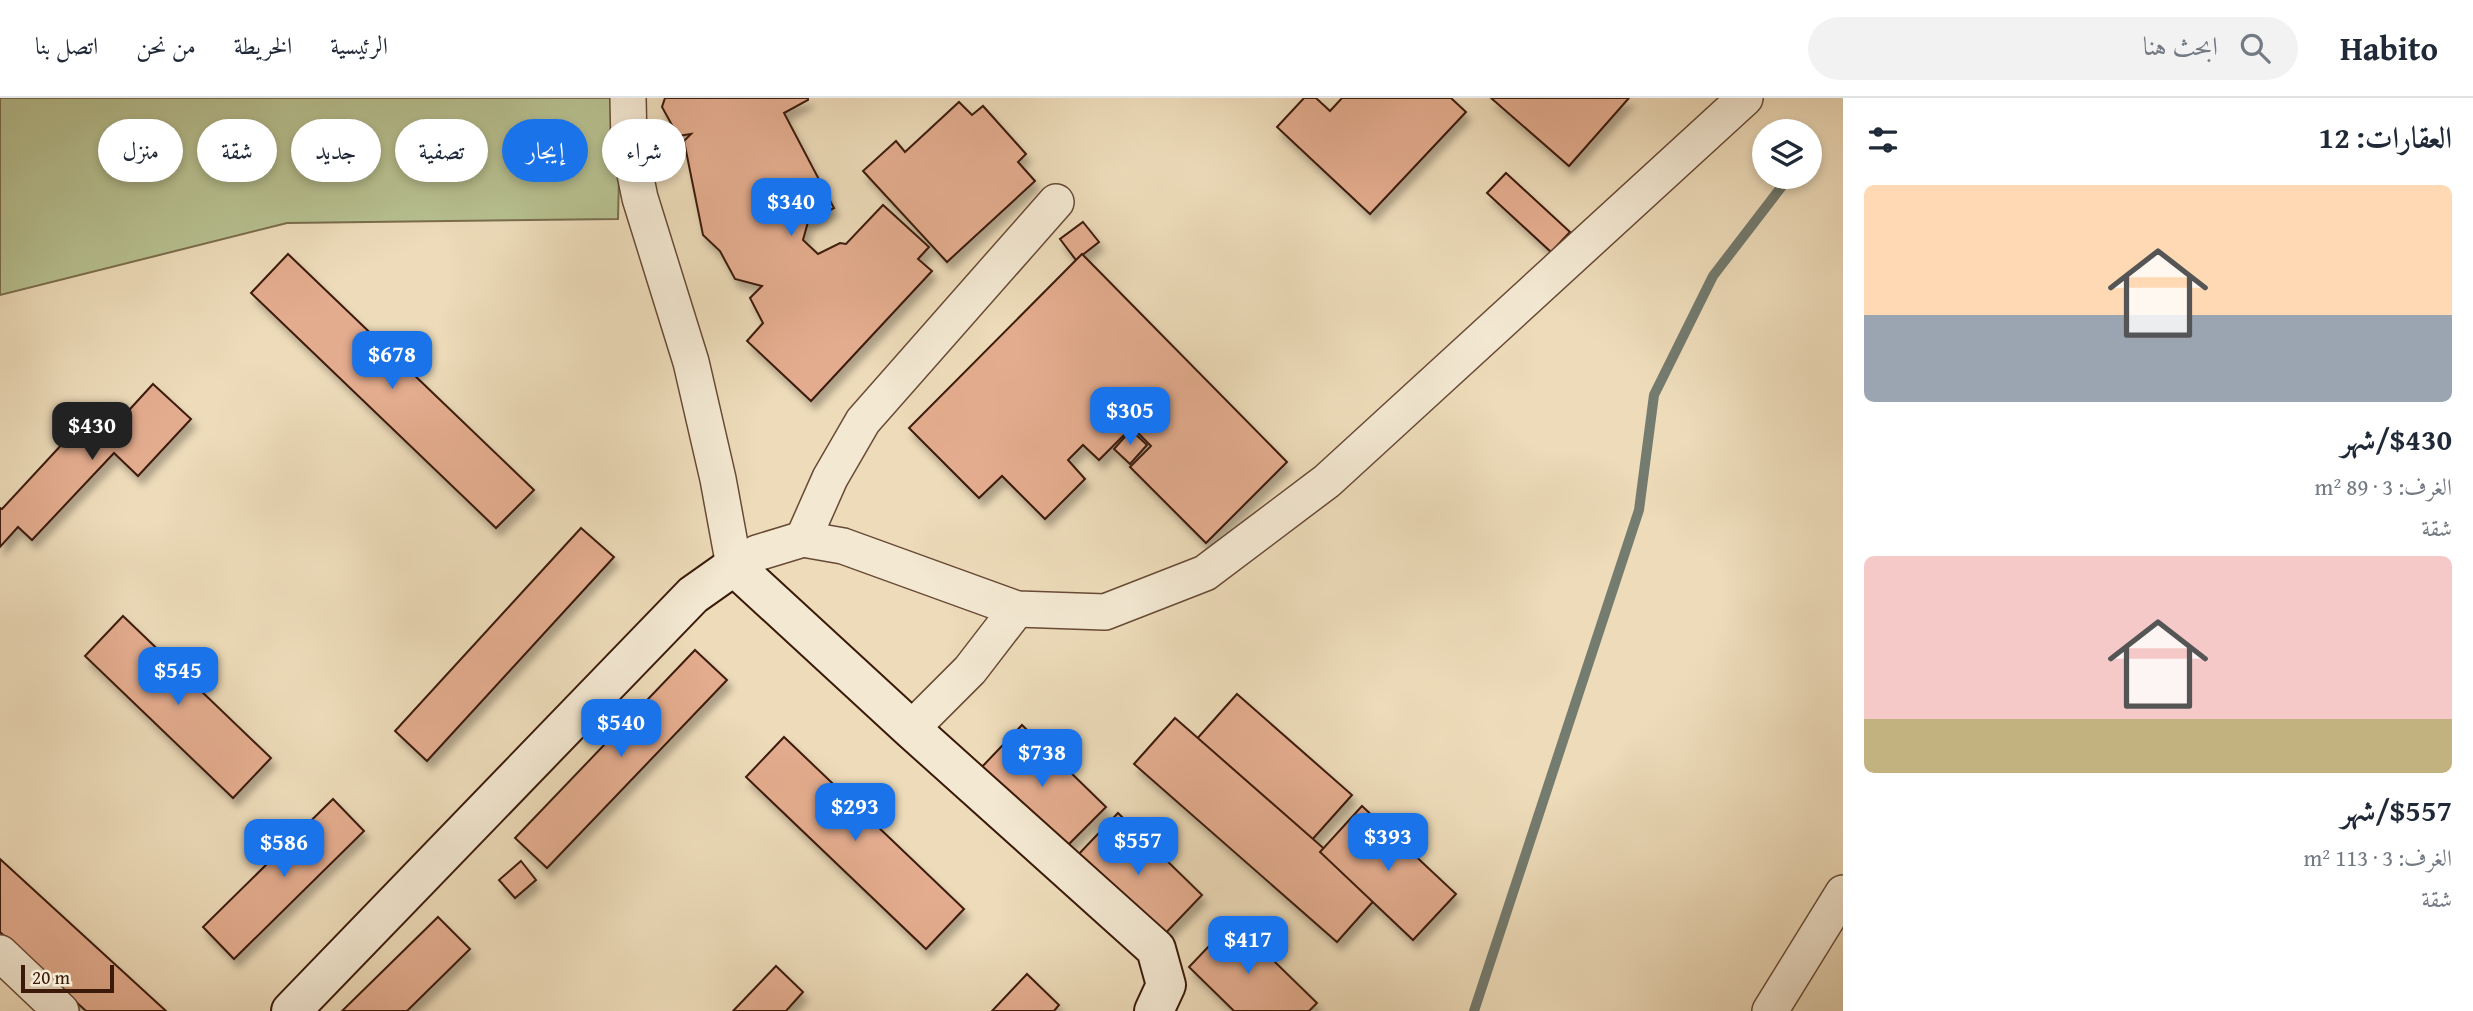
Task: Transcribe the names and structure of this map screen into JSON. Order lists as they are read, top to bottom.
{
  "scale_bar": "20 m",
  "page": {
    "header": "Habito",
    "search": "ابحث هنا",
    "nav": [
      "الرئيسية",
      "الخريطة",
      "من نحن",
      "اتصل بنا"
    ],
    "heading": "العقارات: 12",
    "chip": [
      "شراء",
      "إيجار",
      "تصفية",
      "جديد",
      "شقة",
      "منزل"
    ],
    "price": [
      "$340",
      "$678",
      "$305",
      "$430",
      "$545",
      "$540",
      "$738",
      "$293",
      "$393",
      "$557",
      "$586",
      "$417"
    ],
    "list": [
      {
        "name": "$430/شهر",
        "note": "الغرف: 3 · 89 m² · شقة"
      },
      {
        "name": "$557/شهر",
        "note": "الغرف: 3 · 113 m² · شقة"
      }
    ],
    "scale": "20 m"
  }
}
